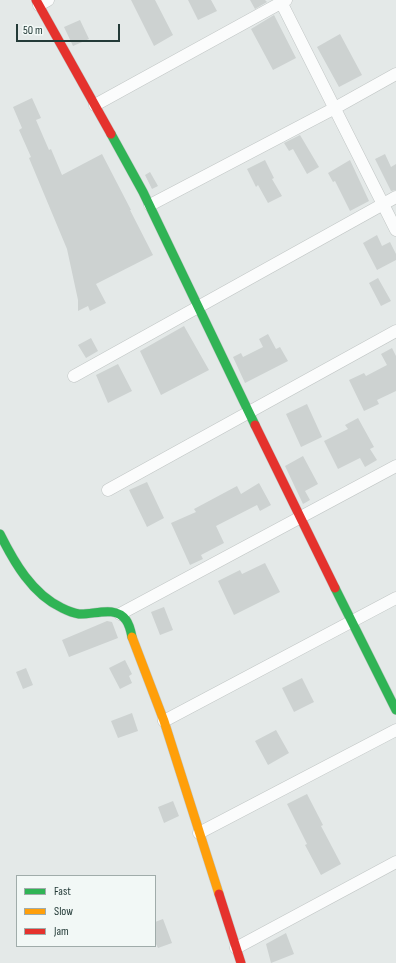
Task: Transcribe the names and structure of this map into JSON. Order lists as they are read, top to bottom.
{
  "legend": ["Fast", "Slow", "Jam"],
  "scale_bar": "50 m"
}
